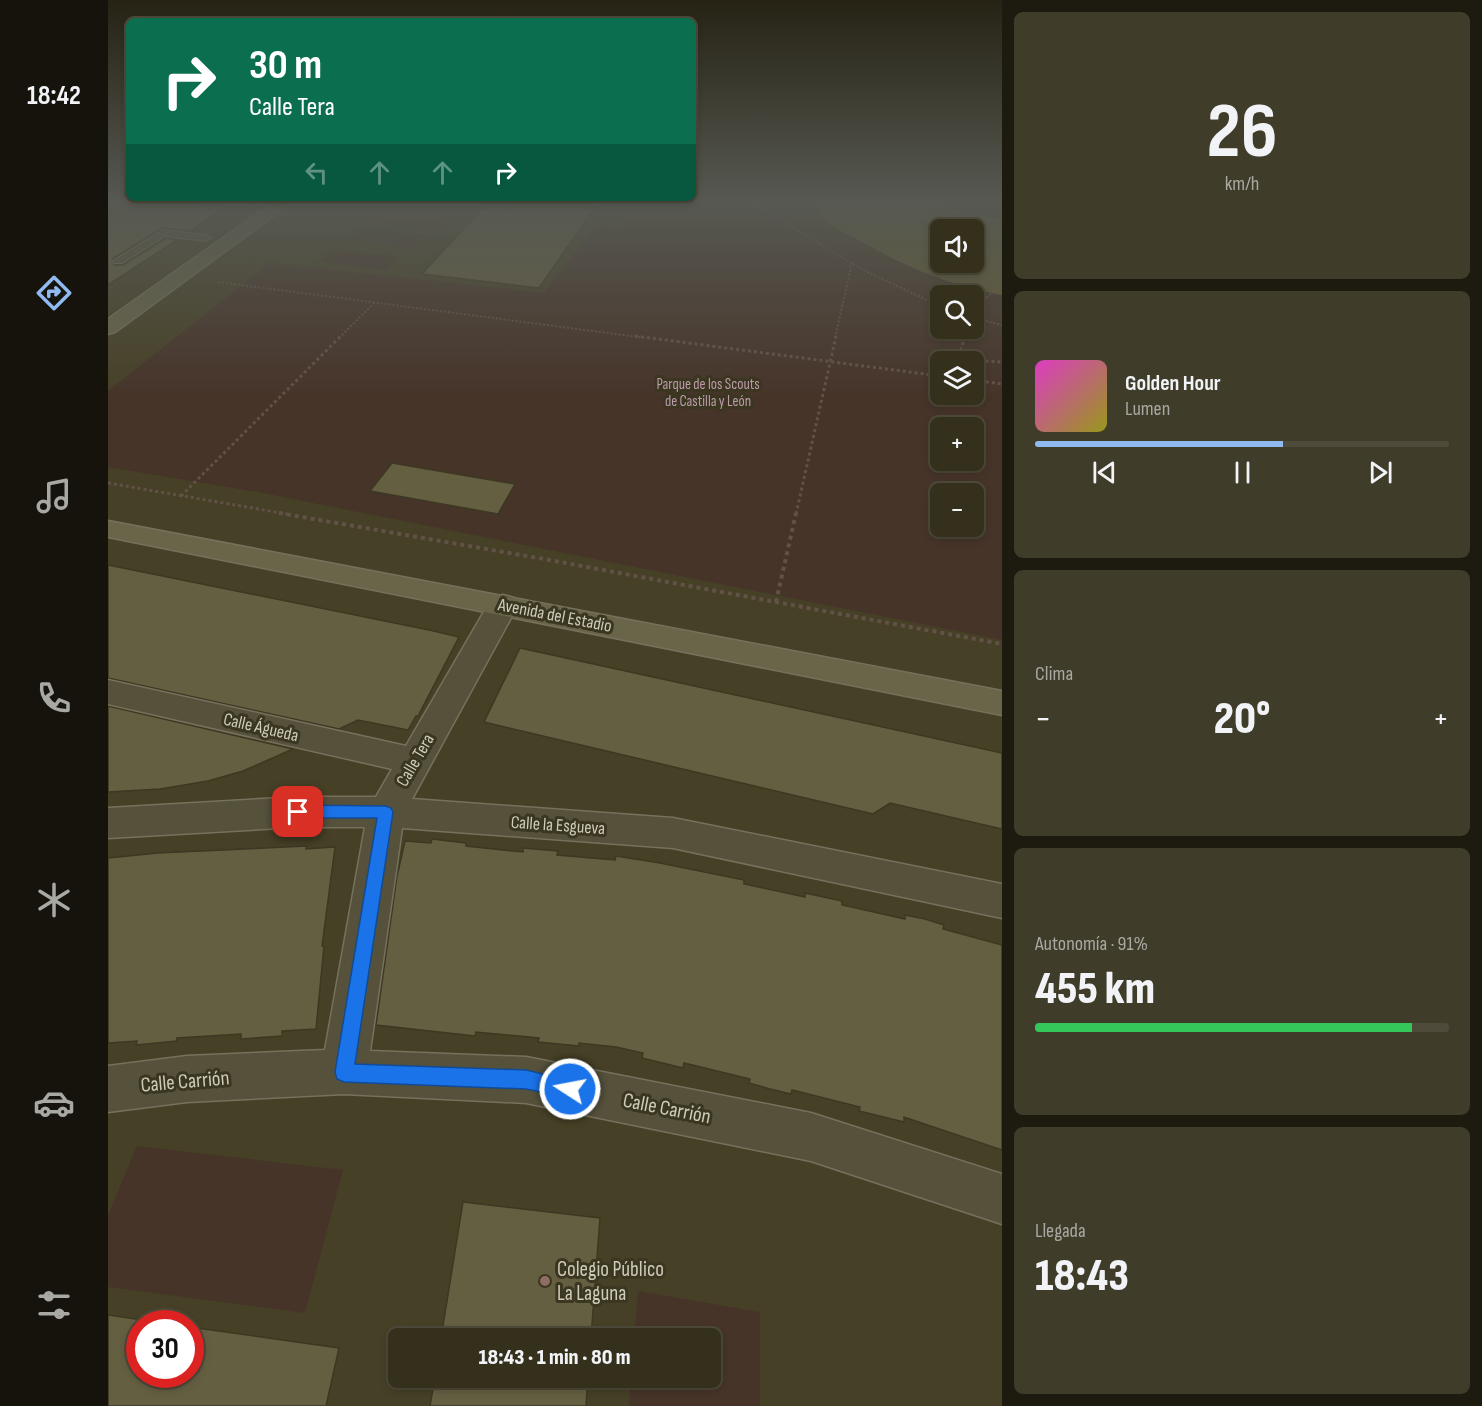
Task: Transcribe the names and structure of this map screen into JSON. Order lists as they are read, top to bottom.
{
  "streets": {
    "street": [
      "Avenida del Estadio",
      "Calle Águeda",
      "Calle Tera",
      "Calle la Esgueva",
      "Calle Carrión"
    ]
  },
  "crossings": [
    ["Avenida del Estadio", "Calle Tera"],
    ["Calle Águeda", "Calle Tera"],
    ["Calle Tera", "Calle la Esgueva"],
    ["Calle Tera", "Calle Carrión"]
  ],
  "parks": ["Parque de los Scouts de Castilla y León"],
  "places": ["Colegio Público La Laguna"],
  "page": {
    "tabs": "18:42",
    "tile": [
      ["26", "km/h"],
      "Clima",
      ["Autonomía · 91%", "455 km"],
      ["Llegada", "18:43"]
    ],
    "turn": ["30 m", "Calle Tera"],
    "map_buttons": ["+", "−"],
    "song": ["Golden Hour", "Lumen"],
    "heat": ["−", "20°", "+"],
    "limit": "30",
    "trip": "18:43 · 1 min · 80 m"
  }
}
